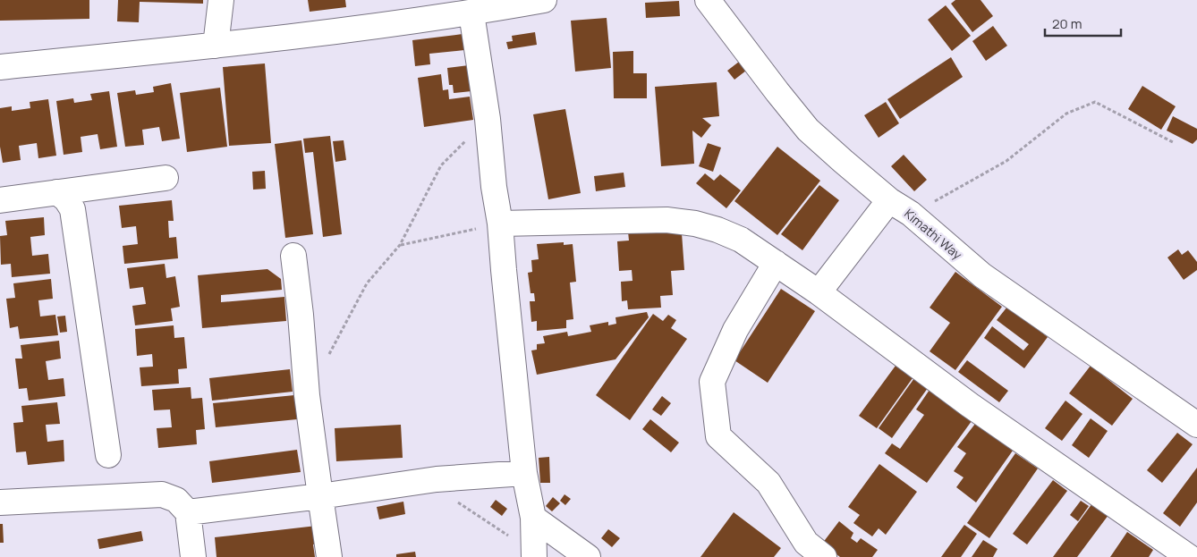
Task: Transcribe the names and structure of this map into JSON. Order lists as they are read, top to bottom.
{
  "streets": {
    "street": ["Kimathi Way"]
  },
  "scale_bar": "20 m"
}
